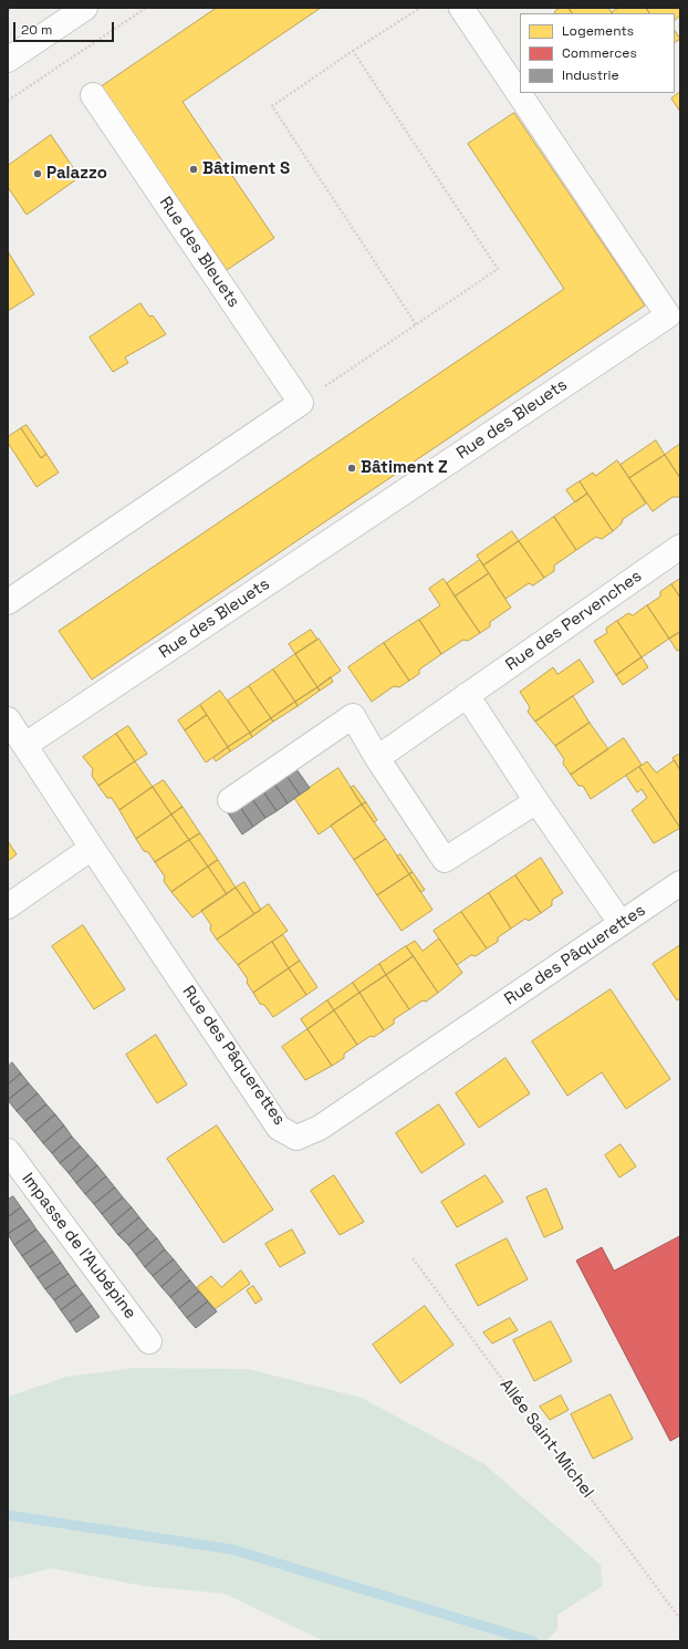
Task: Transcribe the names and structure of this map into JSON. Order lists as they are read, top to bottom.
{
  "streets": {
    "street": [
      "Rue des Bleuets",
      "Rue des Pervenches",
      "Rue des Pâquerettes",
      "Impasse de l'Aubépine"
    ],
    "path": ["Allée Saint-Michel"]
  },
  "crossings": [
    ["Rue des Bleuets", "Rue des Pâquerettes"]
  ],
  "places": ["Bâtiment S", "Palazzo", "Bâtiment Z"],
  "legend": ["Logements", "Commerces", "Industrie"],
  "scale_bar": "20 m"
}
